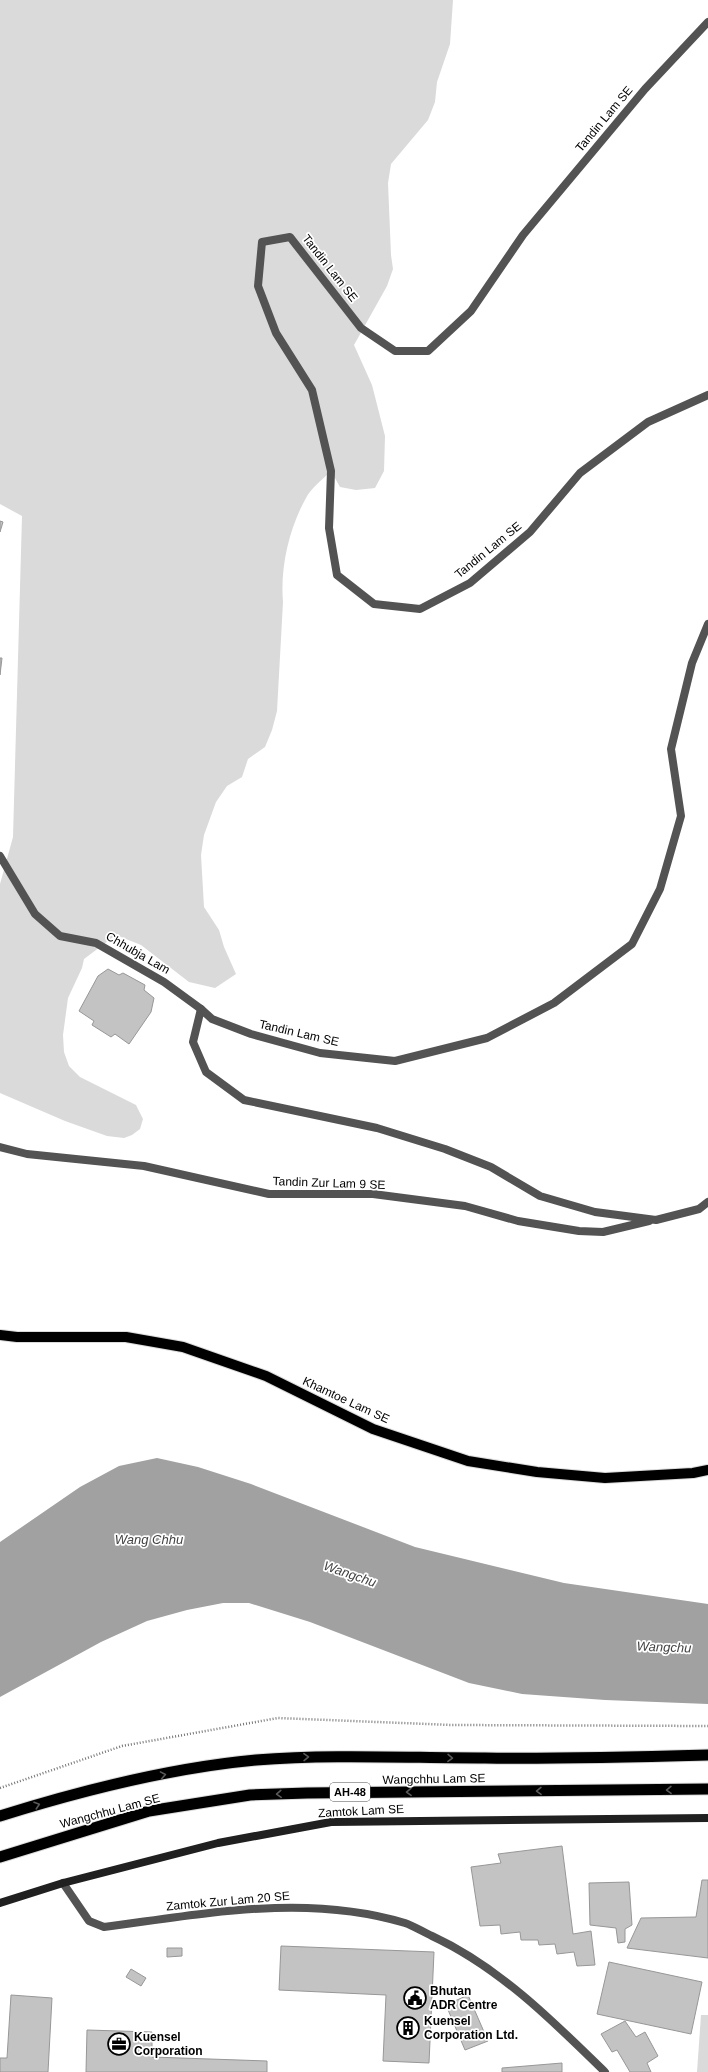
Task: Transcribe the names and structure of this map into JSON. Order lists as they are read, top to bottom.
{
  "streets": {
    "highway": ["Wangchhu Lam SE", "AH-48"],
    "main road": ["Khamtoe Lam SE", "Zamtok Lam SE"],
    "street": [
      "Tandin Lam SE",
      "Chhubja Lam",
      "Tandin Zur Lam 9 SE",
      "Zamtok Zur Lam 20 SE"
    ]
  },
  "crossings": [
    ["Tandin Lam SE", "Chhubja Lam"],
    ["Zamtok Lam SE", "Zamtok Zur Lam 20 SE"]
  ],
  "water": ["Wang Chhu", "Wangchu"],
  "places": {
    "public building": ["Bhutan ADR Centre"],
    "building": ["Kuensel Corporation Ltd."],
    "office": ["Kuensel Corporation"]
  }
}
